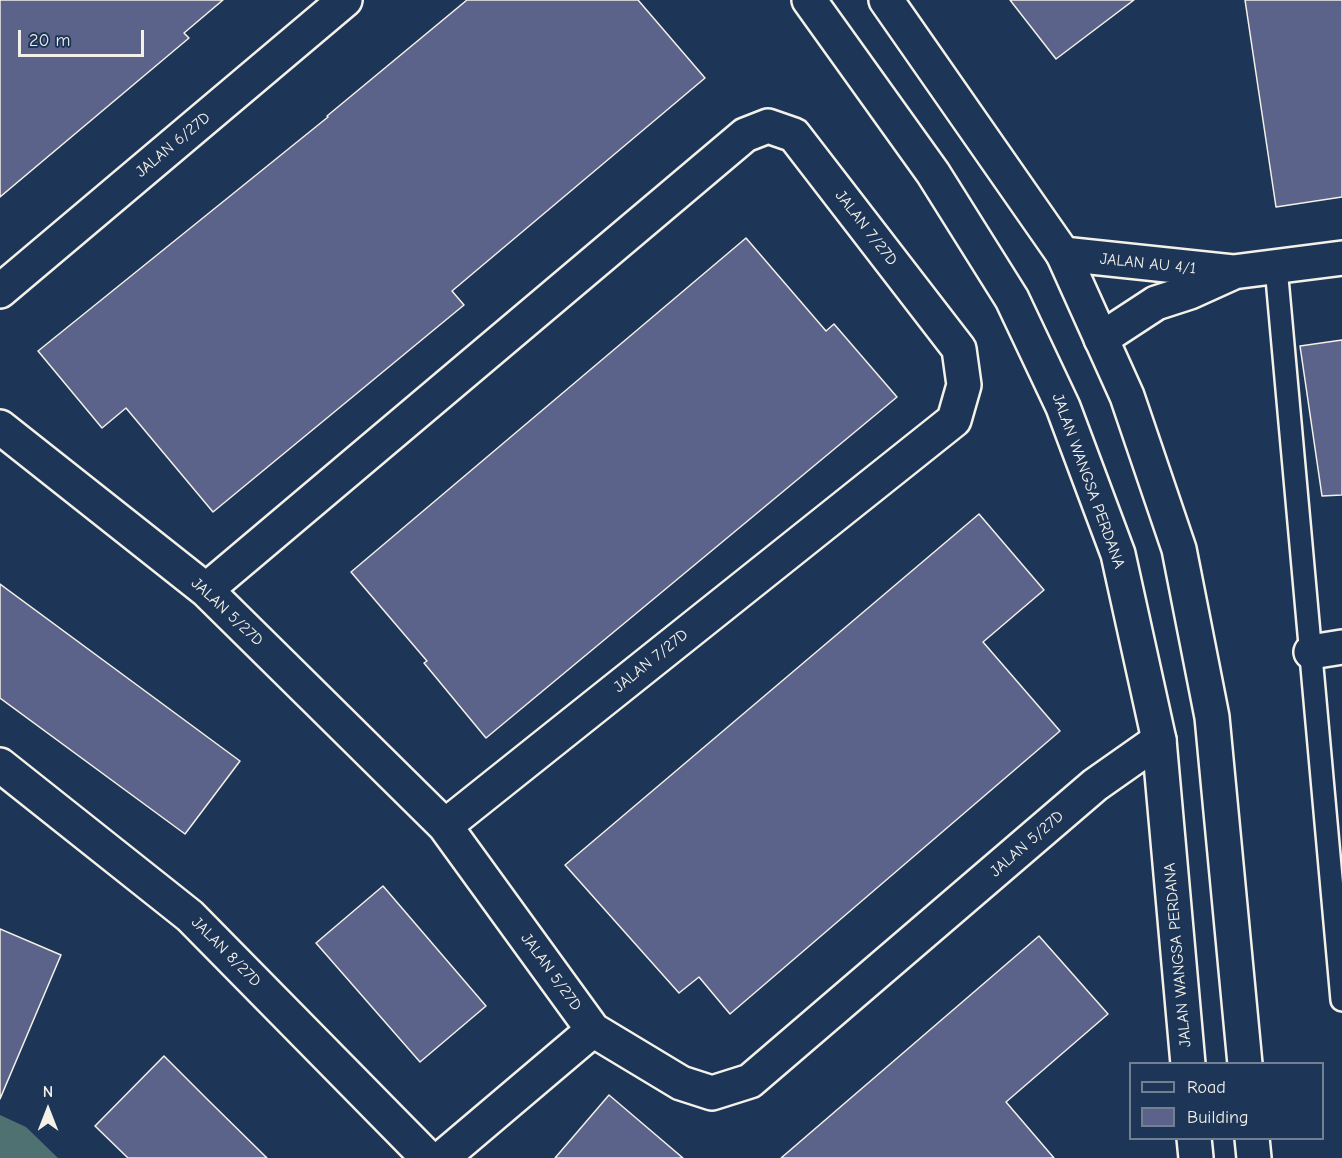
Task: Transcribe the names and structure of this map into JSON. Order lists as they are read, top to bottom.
{
  "streets": {
    "street": [
      "JALAN 6/27D",
      "JALAN 7/27D",
      "JALAN AU 4/1",
      "JALAN WANGSA PERDANA",
      "JALAN 5/27D",
      "JALAN 8/27D"
    ]
  },
  "crossings": [
    ["JALAN 7/27D", "JALAN 5/27D"],
    ["JALAN WANGSA PERDANA", "JALAN 5/27D"]
  ],
  "legend": ["Road", "Building"],
  "scale_bar": "20 m",
  "north": "top"
}
